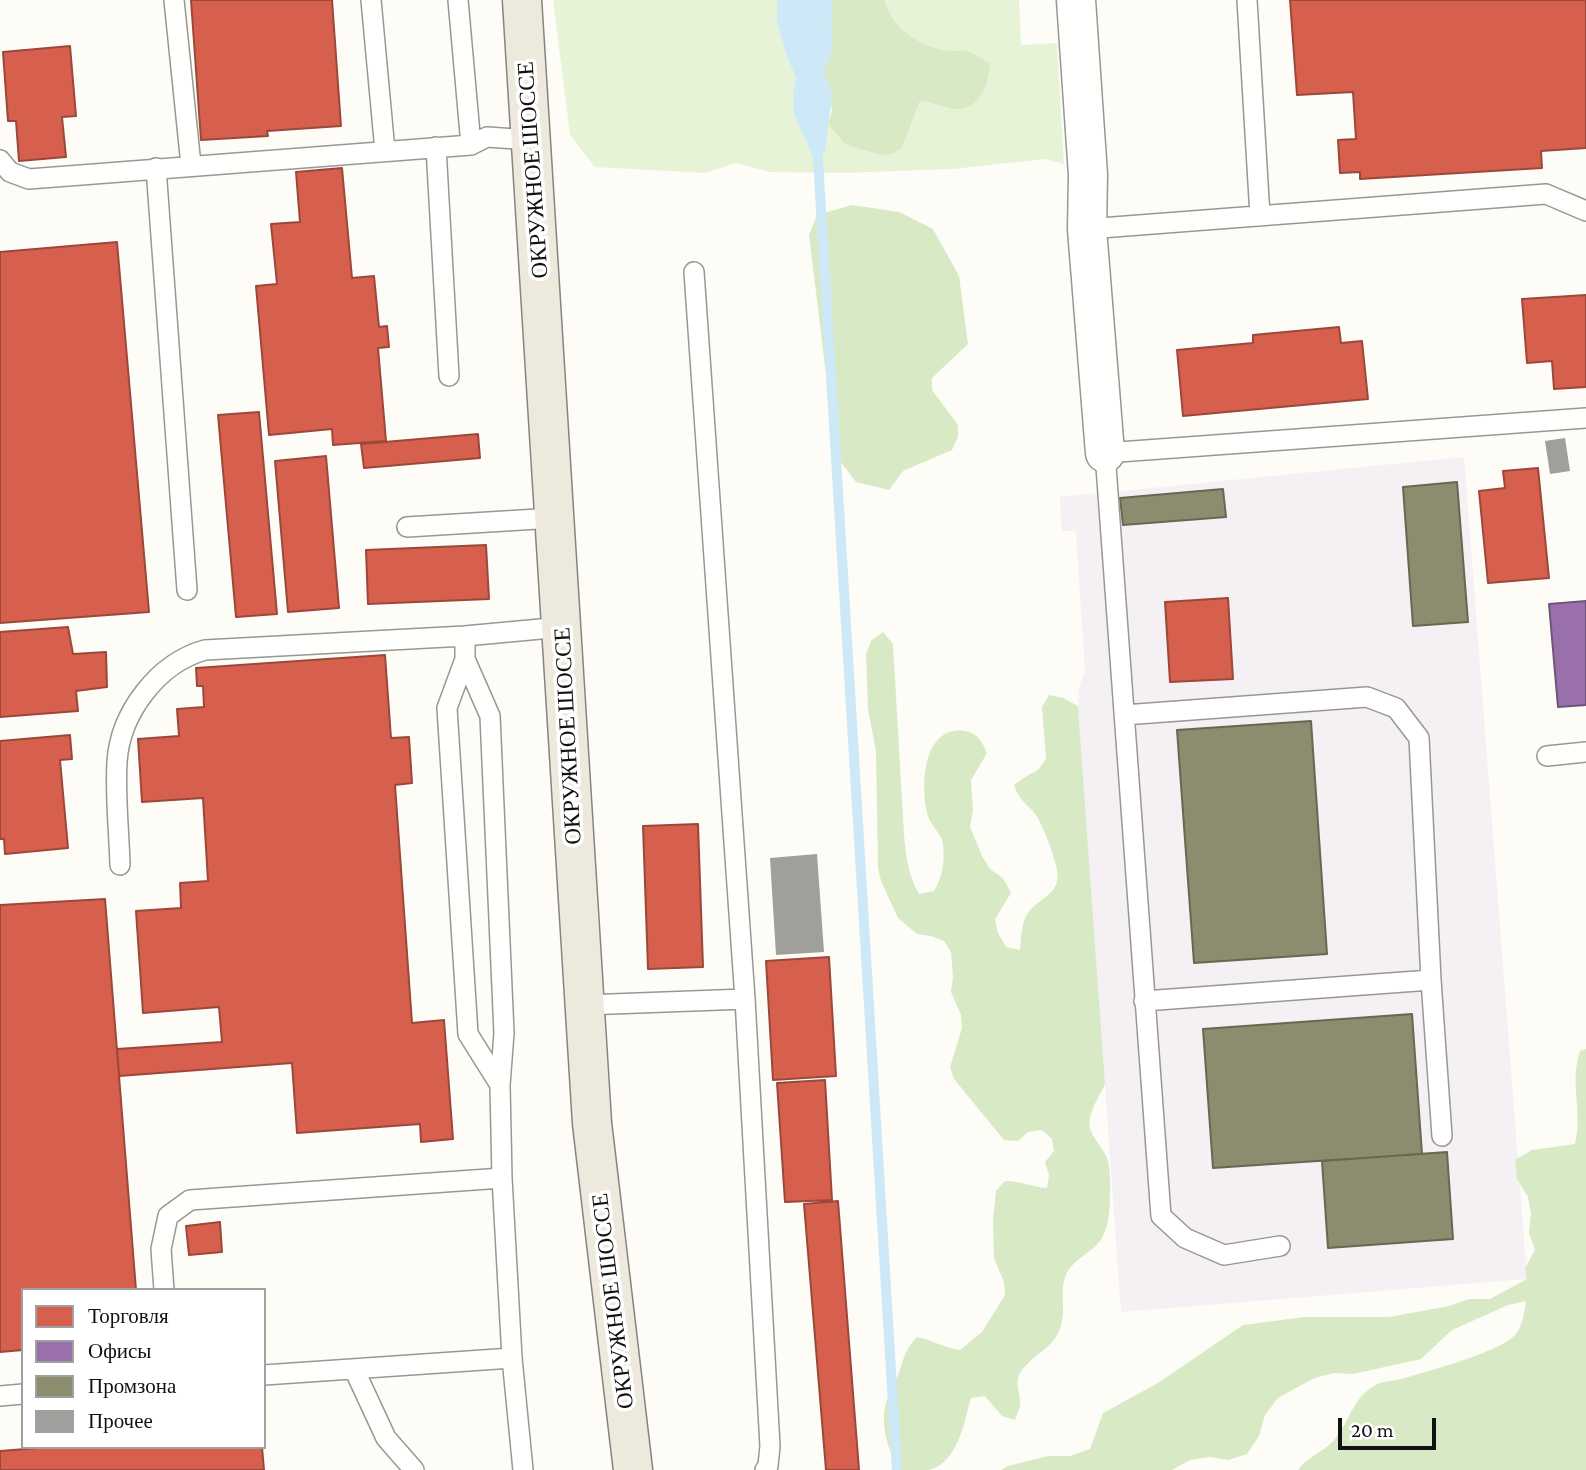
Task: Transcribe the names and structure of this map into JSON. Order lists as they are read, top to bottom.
{
  "streets": {
    "main road": ["ОКРУЖНОЕ ШОССЕ"]
  },
  "legend": [
    "Торговля",
    "Офисы",
    "Промзона",
    "Прочее"
  ],
  "scale_bar": "20 m"
}
